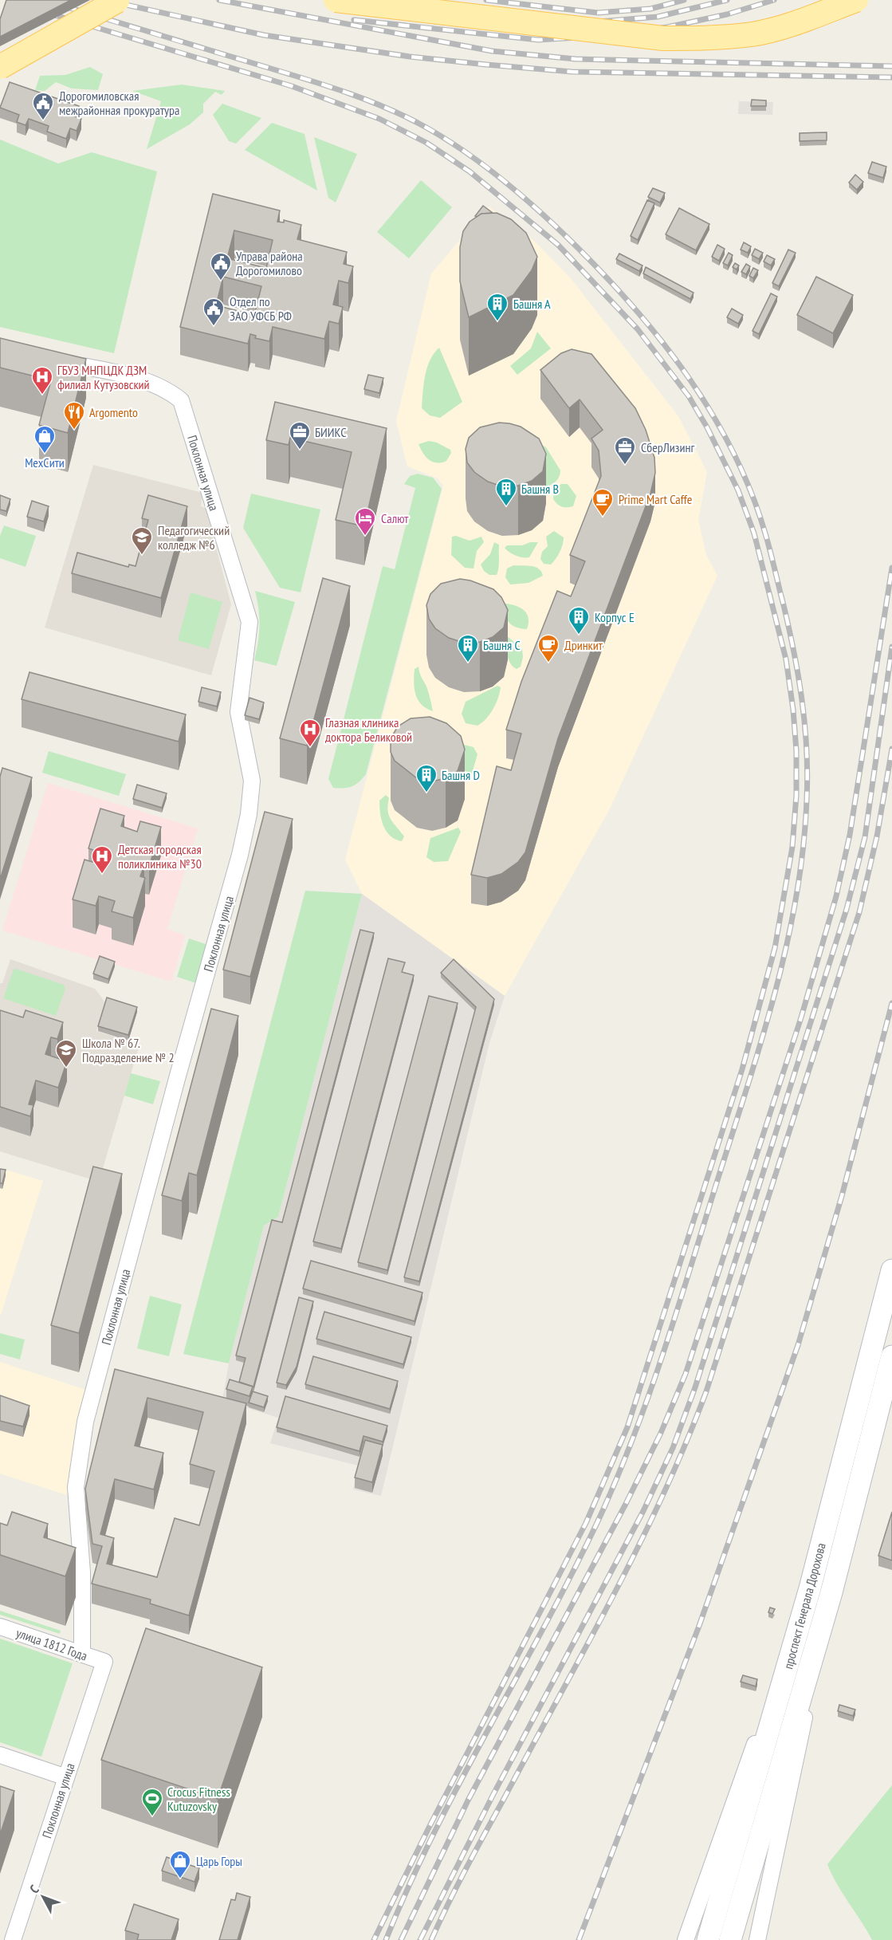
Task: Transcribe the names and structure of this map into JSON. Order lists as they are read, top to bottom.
{
  "streets": {
    "main road": ["проспект Генерала Дорохова"],
    "street": ["Поклонная улица", "улица 1812 Года"]
  },
  "crossings": [
    ["Поклонная улица", "улица 1812 Года"]
  ],
  "places": {
    "public building": ["Дорогомиловская межрайонная прокуратура", "Управа района Дорогомилово", "Отдел по ЗАО УФСБ РФ"],
    "building": [
      "Башня А",
      "Башня B",
      "Корпус E",
      "Башня C",
      "Башня D"
    ],
    "hospital": ["ГБУЗ МНПЦДК ДЗМ филиал Кутузовский", "Глазная клиника доктора Беликовой", "Детская городская поликлиника №30"],
    "restaurant": ["Argomento"],
    "office": ["БИИКС", "СберЛизинг"],
    "shop": ["МехСити", "Царь Горы"],
    "cafe": ["Prime Mart Caffe", "Дринкит"],
    "hotel": ["Салют"],
    "school or university": ["Педагогический колледж №6", "Школа № 67. Подразделение № 2"],
    "sports": ["Crocus Fitness Kutuzovsky"]
  },
  "north": "top left"
}
